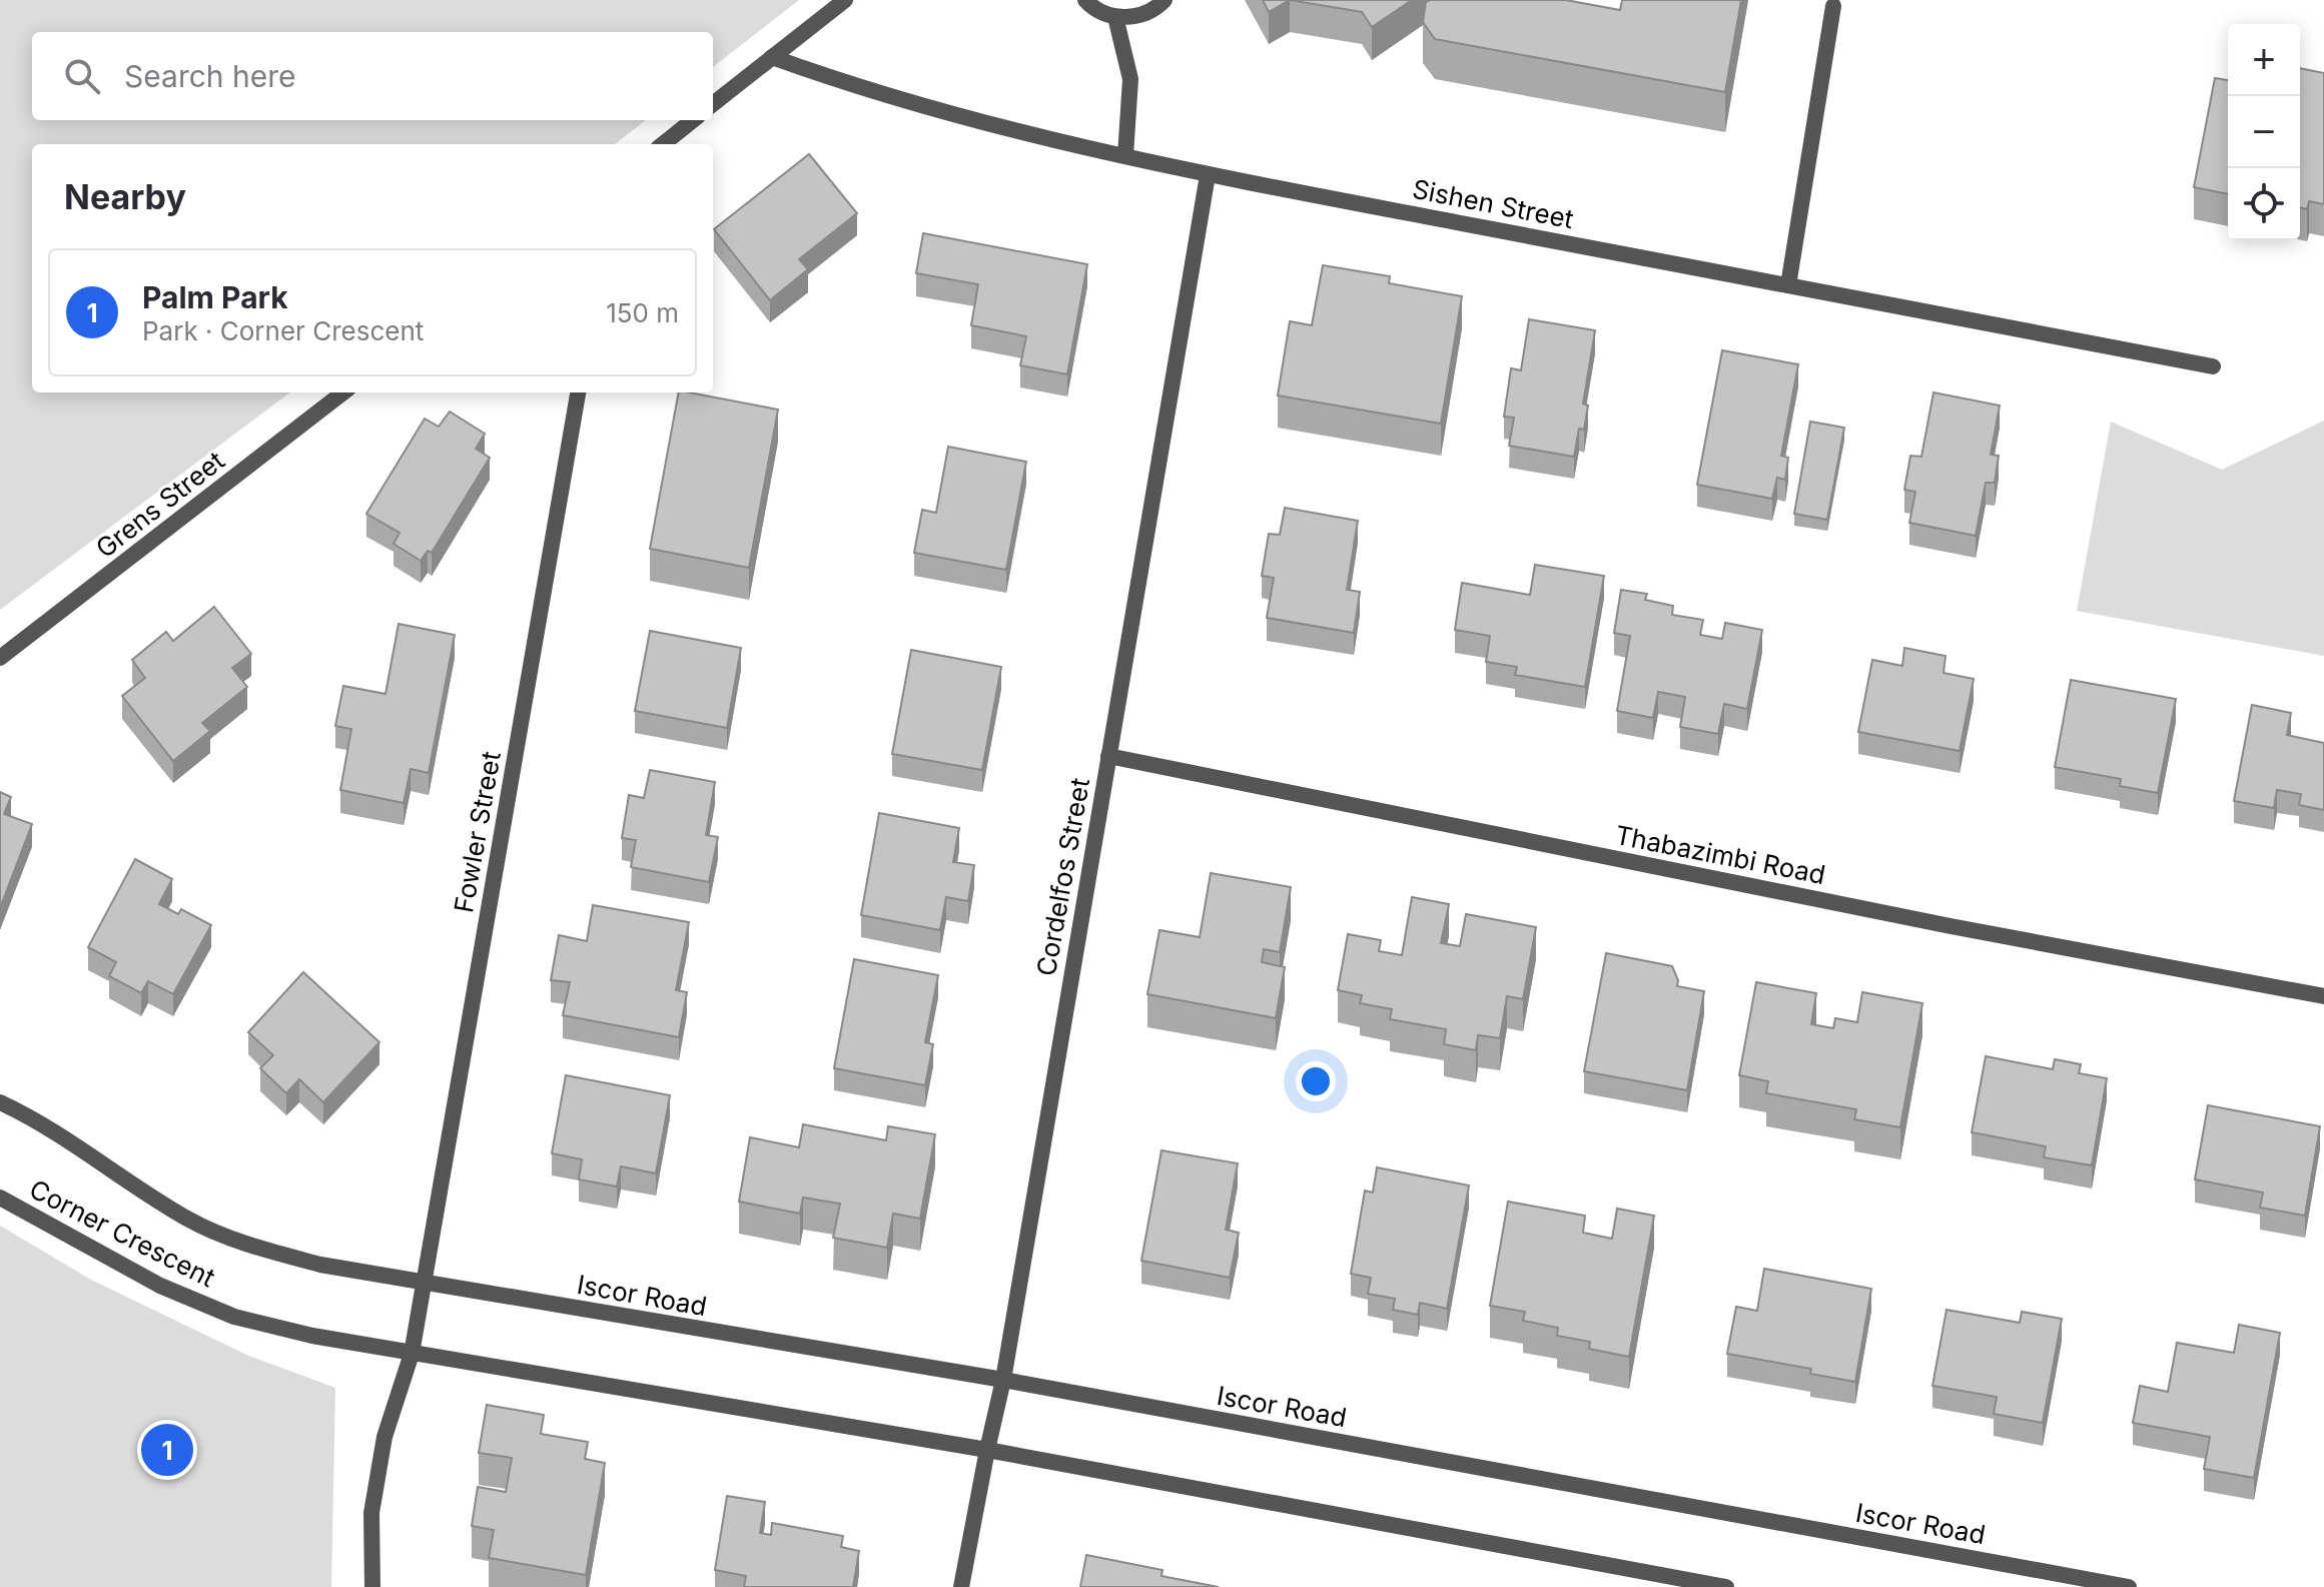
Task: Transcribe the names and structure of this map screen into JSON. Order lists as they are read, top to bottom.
{
  "streets": {
    "street": [
      "Sishen Street",
      "Grens Street",
      "Fowler Street",
      "Thabazimbi Road",
      "Cordelfos Street",
      "Corner Crescent",
      "Iscor Road"
    ]
  },
  "crossings": [
    ["Sishen Street", "Cordelfos Street"],
    ["Fowler Street", "Corner Crescent"],
    ["Fowler Street", "Iscor Road"],
    ["Thabazimbi Road", "Cordelfos Street"],
    ["Cordelfos Street", "Iscor Road"],
    ["Corner Crescent", "Iscor Road"]
  ],
  "page": {
    "map_buttons": ["+", "−"],
    "search": "Search here",
    "heading": "Nearby",
    "list": [
      {
        "mark": "1",
        "name": "Palm Park",
        "note": "Park · Corner Crescent",
        "value": "150 m"
      }
    ],
    "pins": "1"
  }
}
